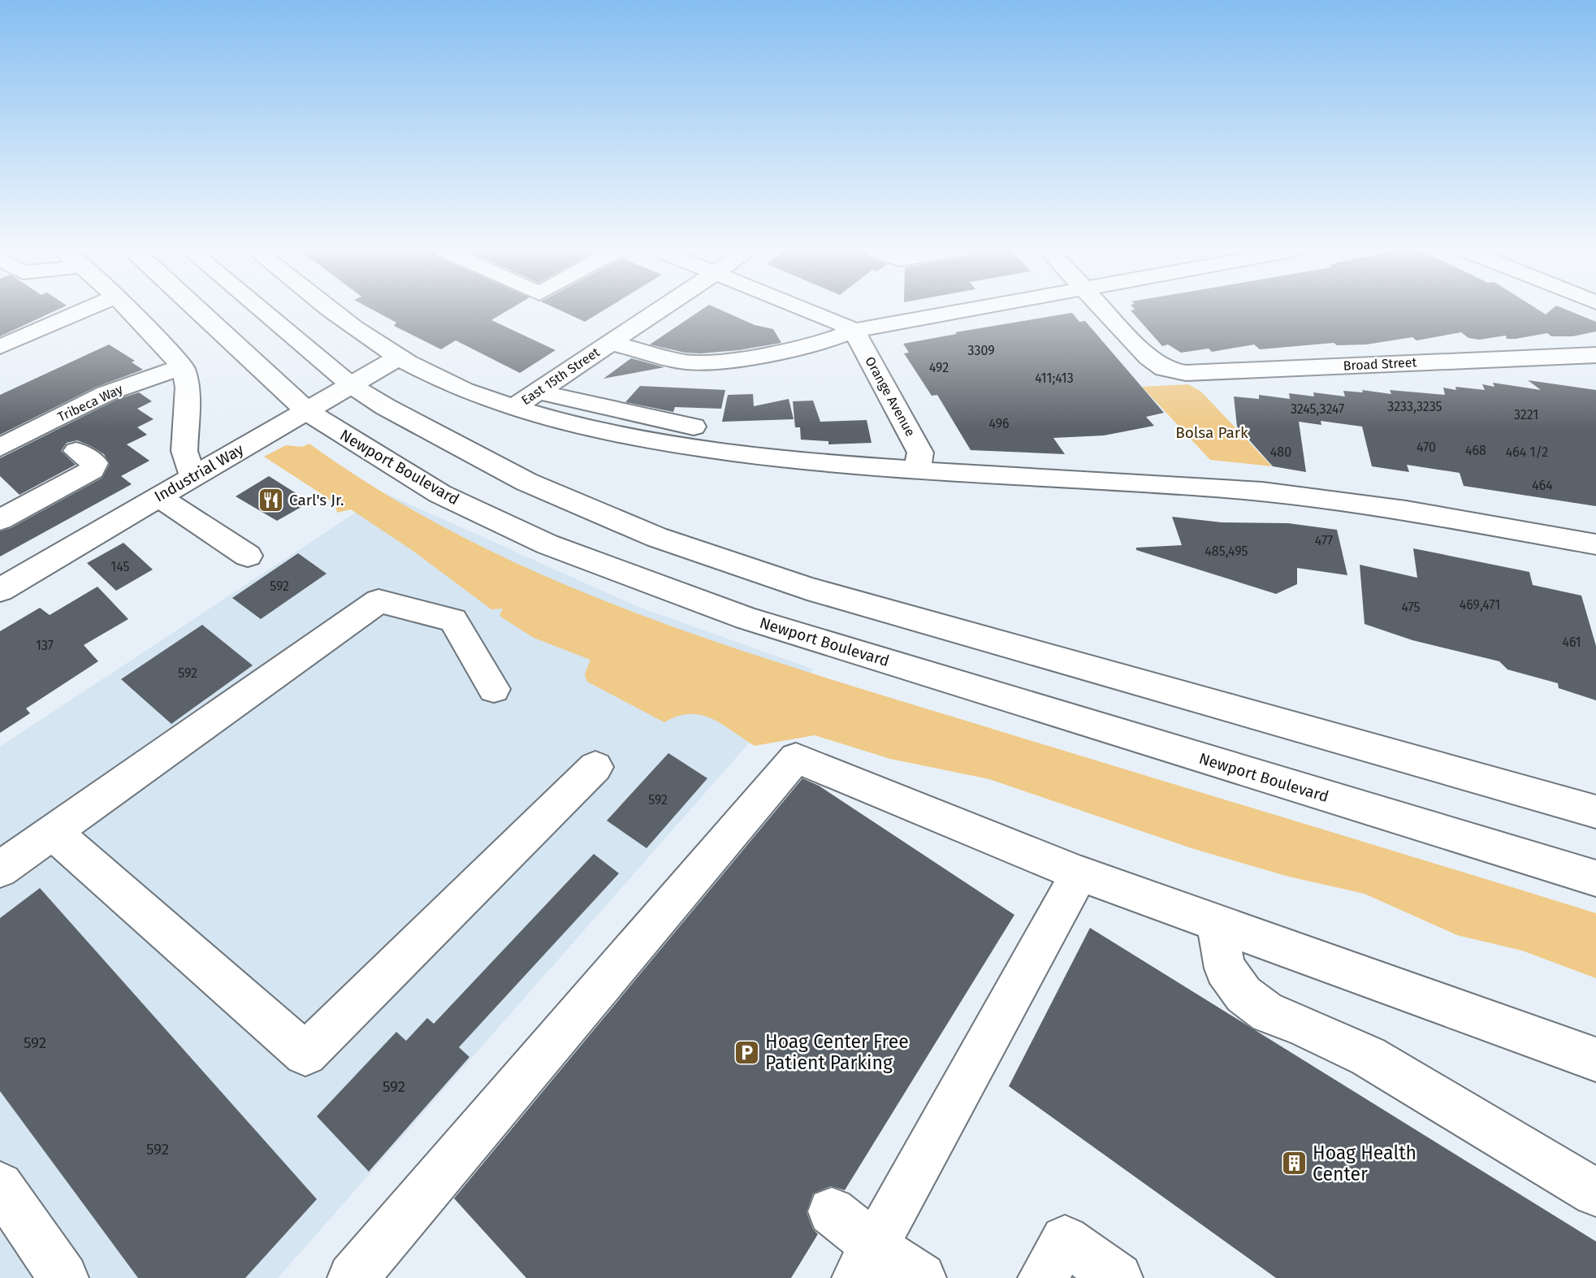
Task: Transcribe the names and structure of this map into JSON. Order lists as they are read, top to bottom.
{
  "streets": {
    "main road": [
      "Broad Street",
      "East 15th Street",
      "Orange Avenue",
      "Tribeca Way",
      "Newport Boulevard",
      "Industrial Way"
    ]
  },
  "crossings": [
    ["Newport Boulevard", "Industrial Way"]
  ],
  "parks": ["Bolsa Park"],
  "places": {
    "restaurant": ["Carl's Jr."],
    "parking": ["Hoag Center Free Patient Parking"],
    "building": ["Hoag Health Center"]
  },
  "house_numbers": [
    "3309",
    "492",
    "411;413",
    "3233,3235",
    "3245,3247",
    "3221",
    "496",
    "470",
    "468",
    "480",
    "464 1/2",
    "464",
    "477",
    "485,495",
    "145",
    "592",
    "469,471",
    "475",
    "461",
    "137",
    "592",
    "592",
    "592",
    "592",
    "592"
  ]
}
